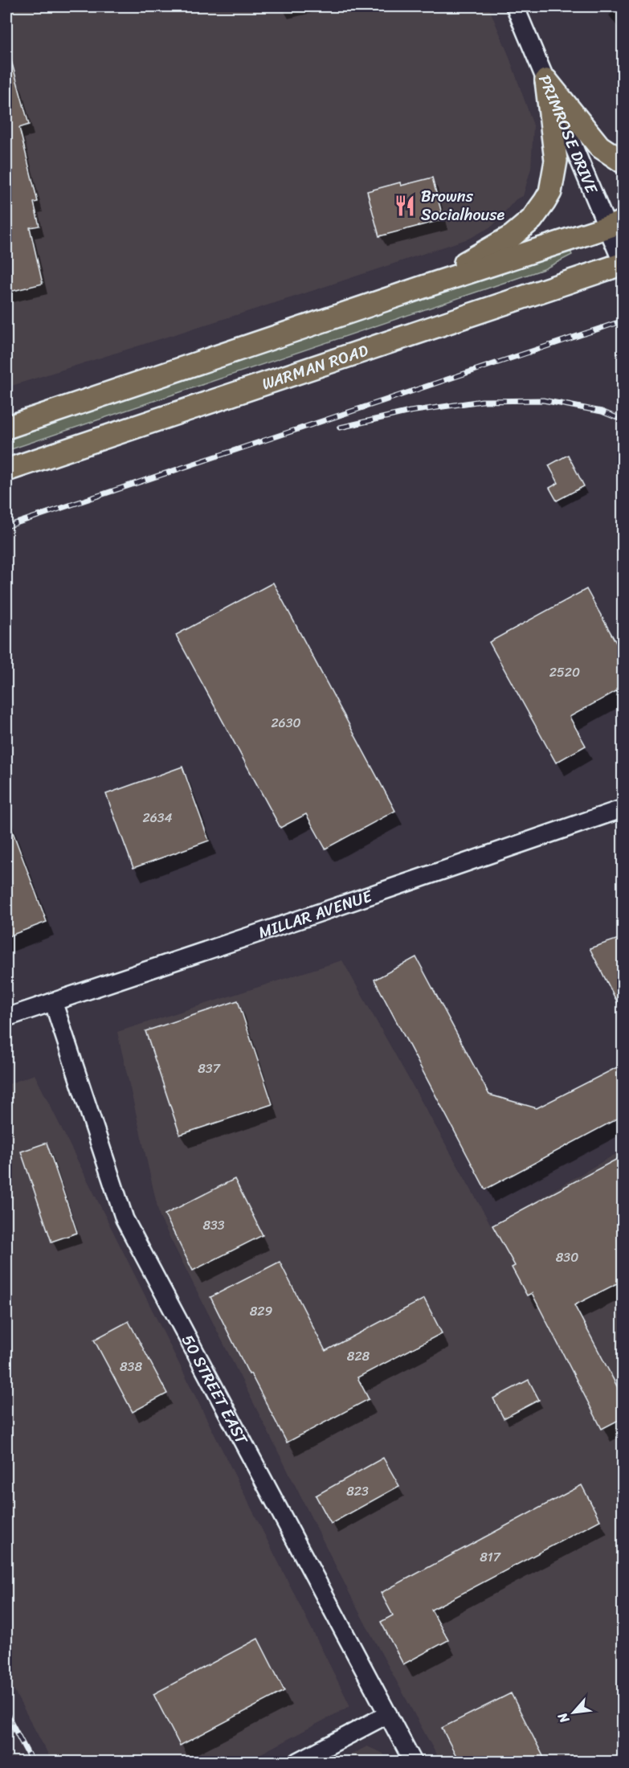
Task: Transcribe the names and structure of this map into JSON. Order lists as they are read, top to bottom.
{
  "streets": {
    "main road": ["WARMAN ROAD"],
    "street": ["PRIMROSE DRIVE", "MILLAR AVENUE", "50 STREET EAST"]
  },
  "crossings": [
    ["PRIMROSE DRIVE", "WARMAN ROAD"],
    ["MILLAR AVENUE", "50 STREET EAST"]
  ],
  "places": {
    "restaurant": ["Browns Socialhouse"]
  },
  "house_numbers": [
    "2520",
    "2630",
    "2634",
    "837",
    "833",
    "830",
    "829",
    "828",
    "838",
    "823",
    "817"
  ],
  "north": "bottom left"
}
